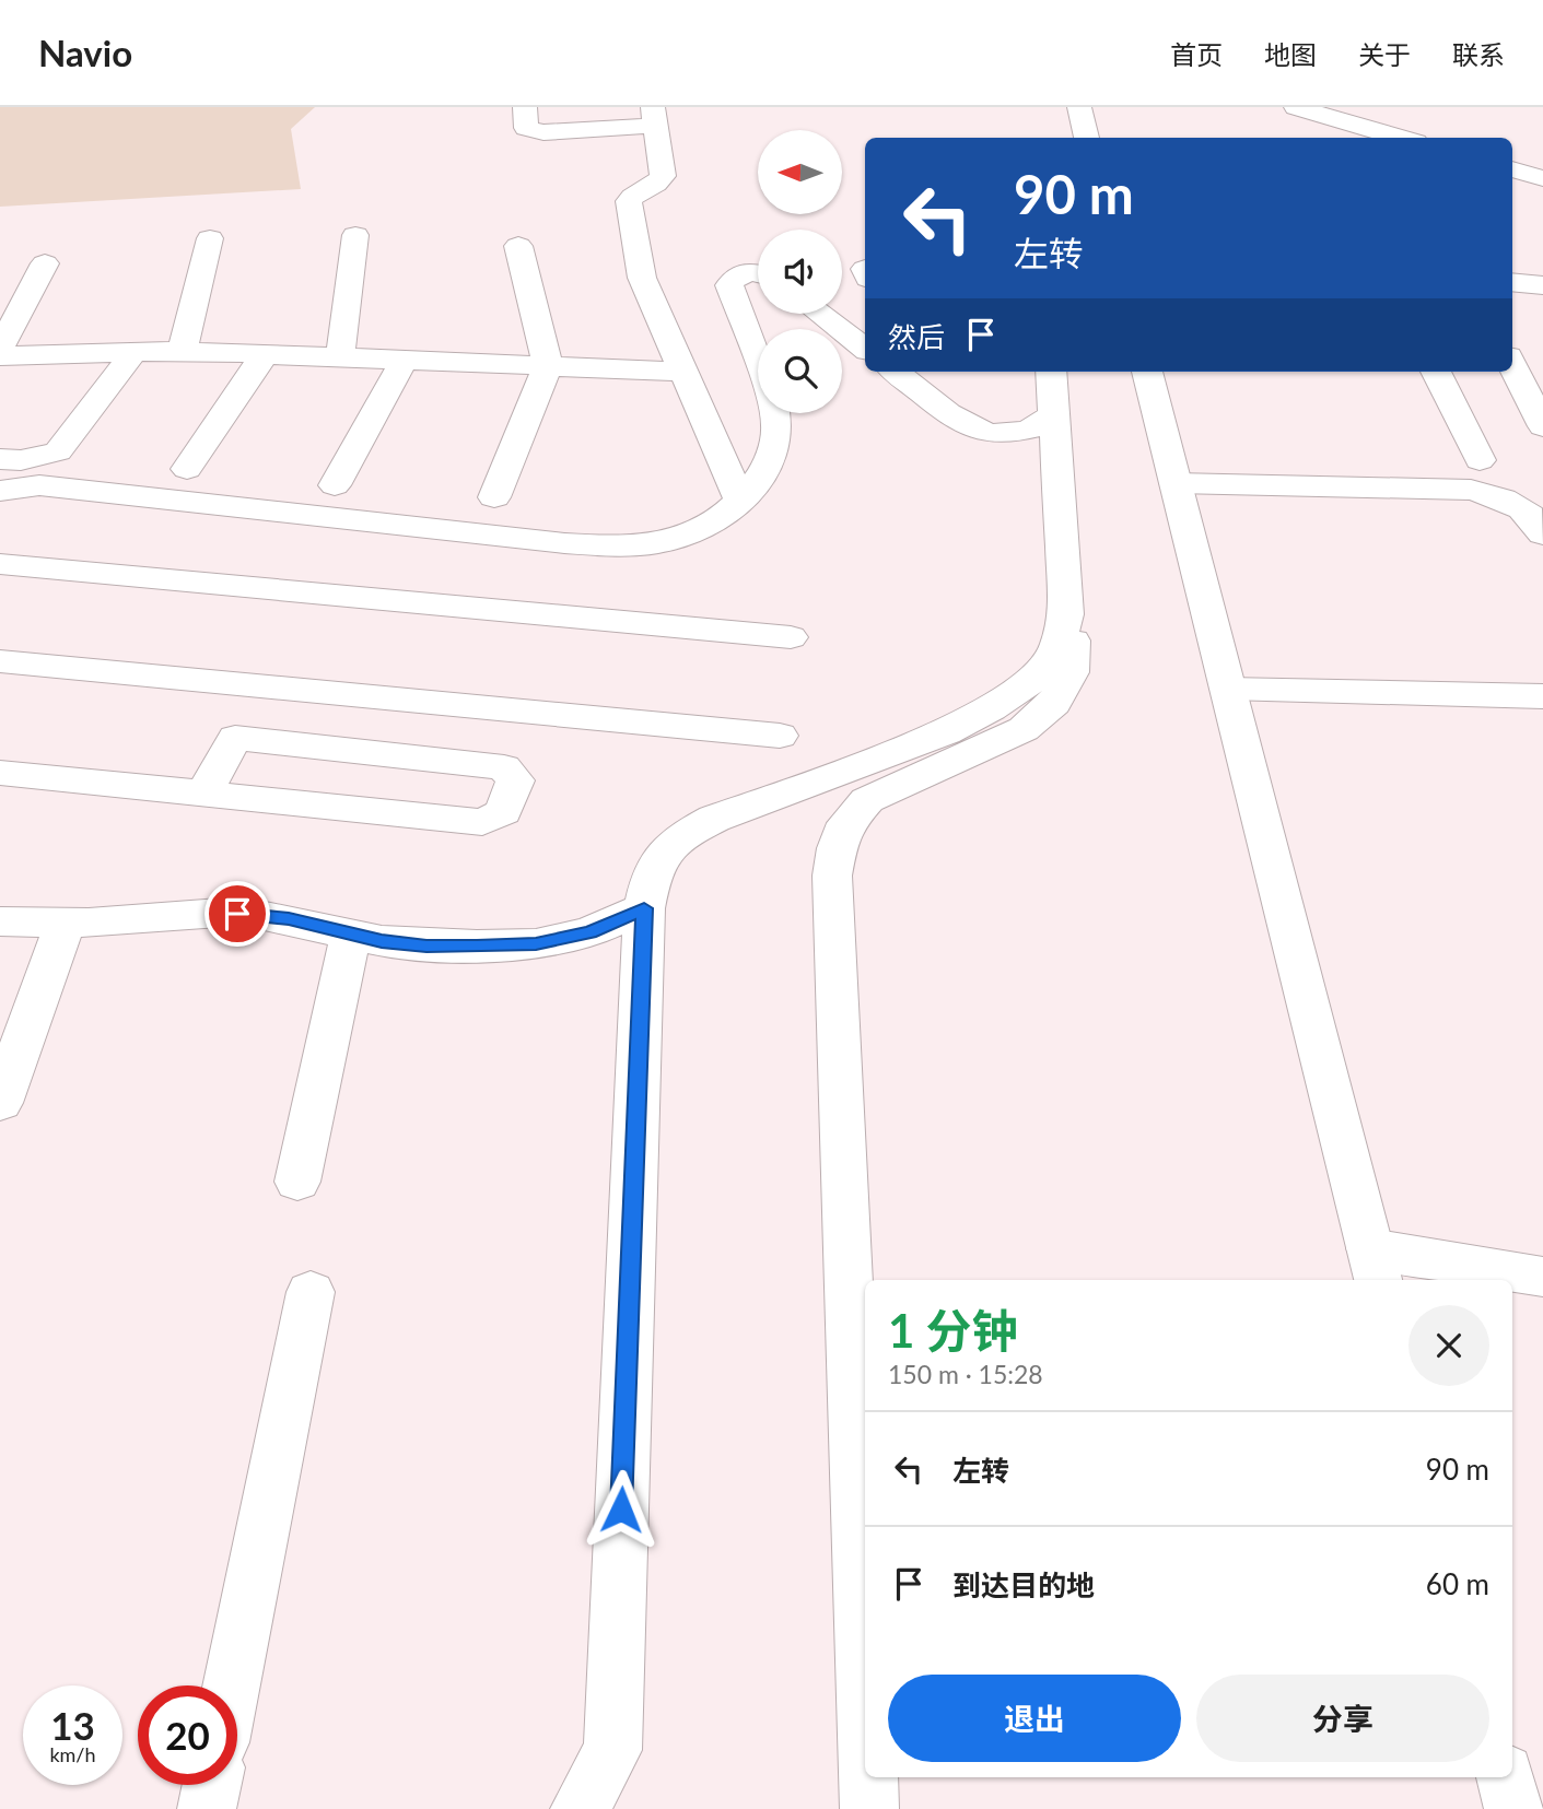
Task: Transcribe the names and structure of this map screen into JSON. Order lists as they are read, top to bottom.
{
  "north": "left",
  "page": {
    "header": "Navio",
    "nav": [
      "首页",
      "地图",
      "关于",
      "联系"
    ],
    "turn": ["90 m", "左转"],
    "then": "然后",
    "heading": ["1 分钟", "150 m · 15:28"],
    "list": [
      {
        "name": "左转",
        "value": "90 m"
      },
      {
        "name": "到达目的地",
        "value": "60 m"
      }
    ],
    "buttons": ["退出", "分享"],
    "speed": "13 km/h",
    "limit": "20"
  }
}
